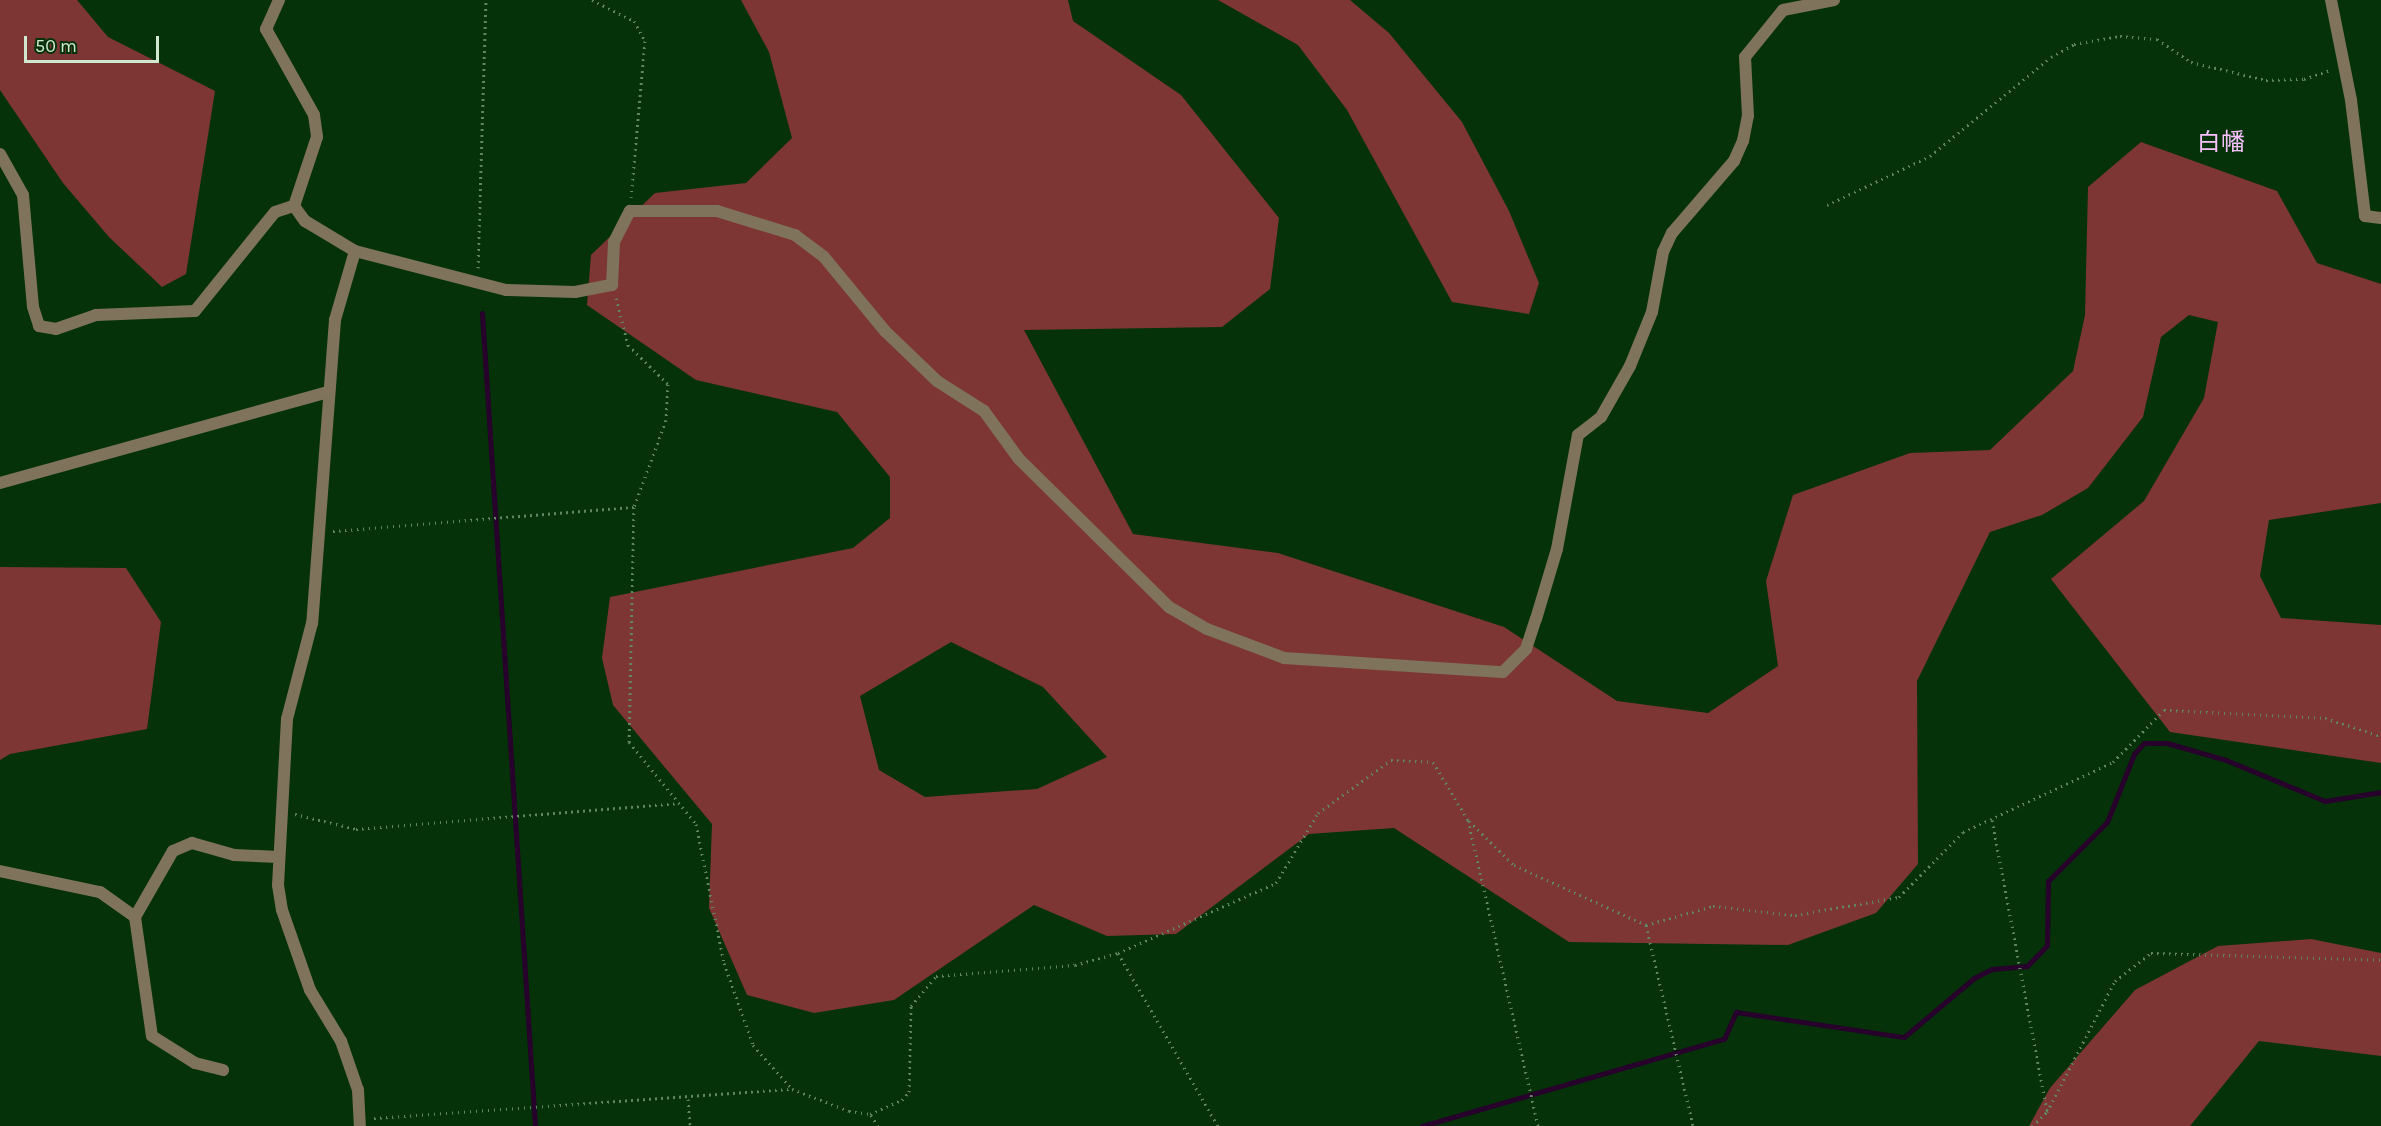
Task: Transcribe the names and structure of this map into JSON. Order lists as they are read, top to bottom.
{
  "districts": ["白幡"],
  "scale_bar": "50 m"
}
